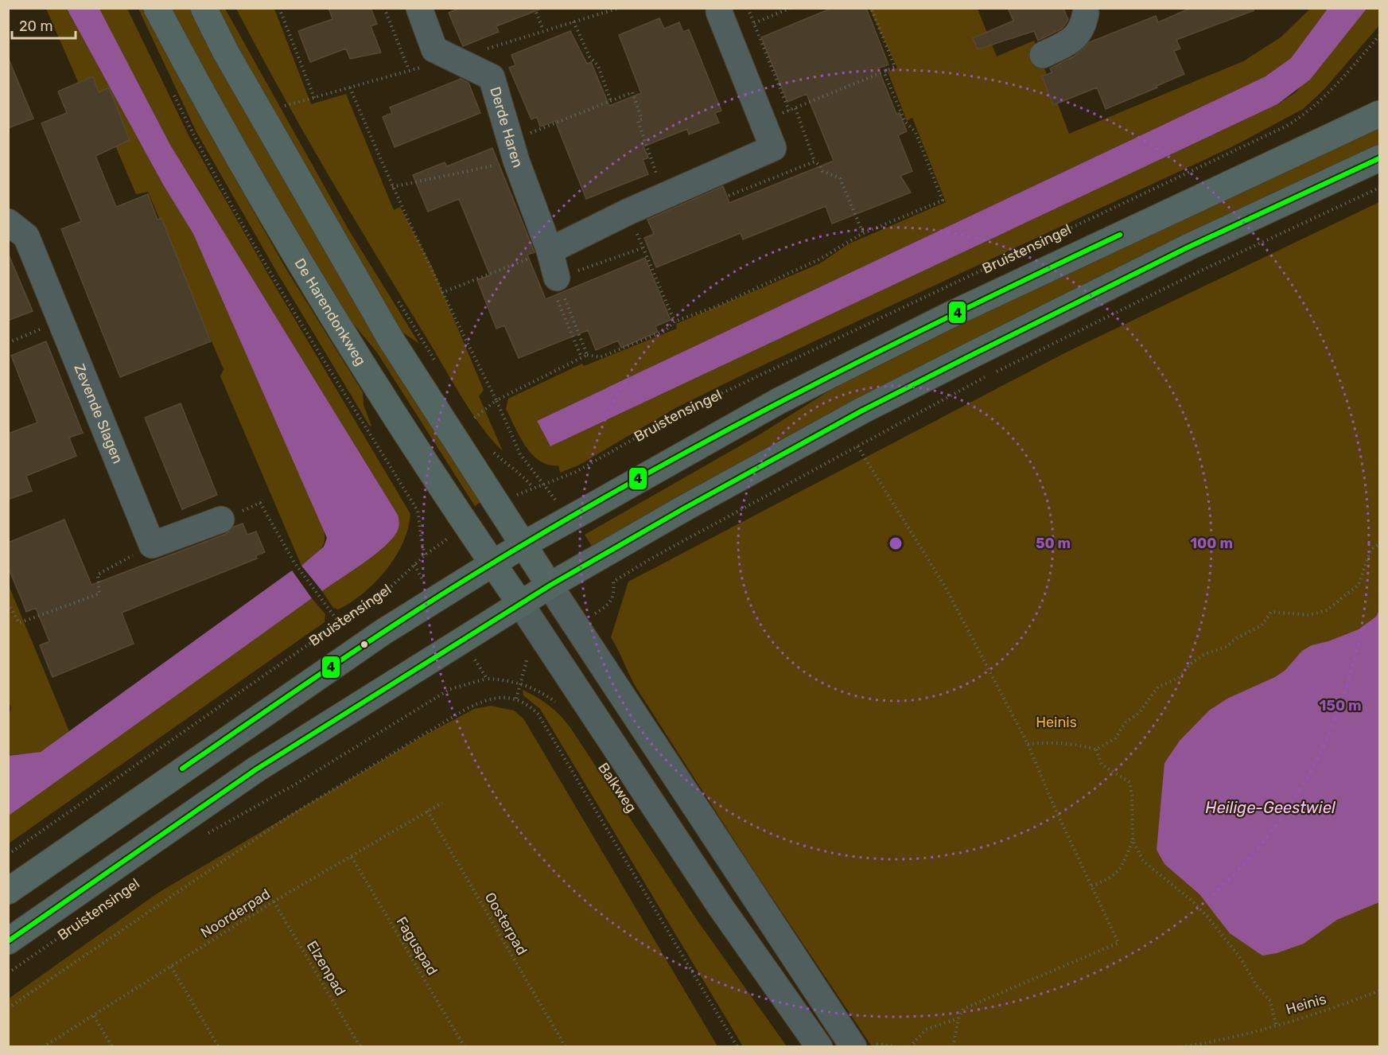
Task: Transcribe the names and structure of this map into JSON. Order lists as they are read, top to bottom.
{
  "streets": {
    "main road": ["Bruistensingel", "De Harendonkweg"],
    "street": ["Derde Haren", "Zevende Slagen", "Balkweg"],
    "path": [
      "Noorderpad",
      "Oosterpad",
      "Faguspad",
      "Elzenpad",
      "Heinis"
    ]
  },
  "crossings": [
    ["Bruistensingel", "De Harendonkweg"],
    ["Bruistensingel", "Balkweg"],
    ["De Harendonkweg", "Balkweg"],
    ["Noorderpad", "Oosterpad"],
    ["Noorderpad", "Faguspad"],
    ["Noorderpad", "Elzenpad"]
  ],
  "water": ["Heilige-Geestwiel"],
  "parks": ["Heinis"],
  "lines": ["transit line 4"],
  "scale_bar": "20 m",
  "rings": ["50 m", "100 m", "150 m"]
}
